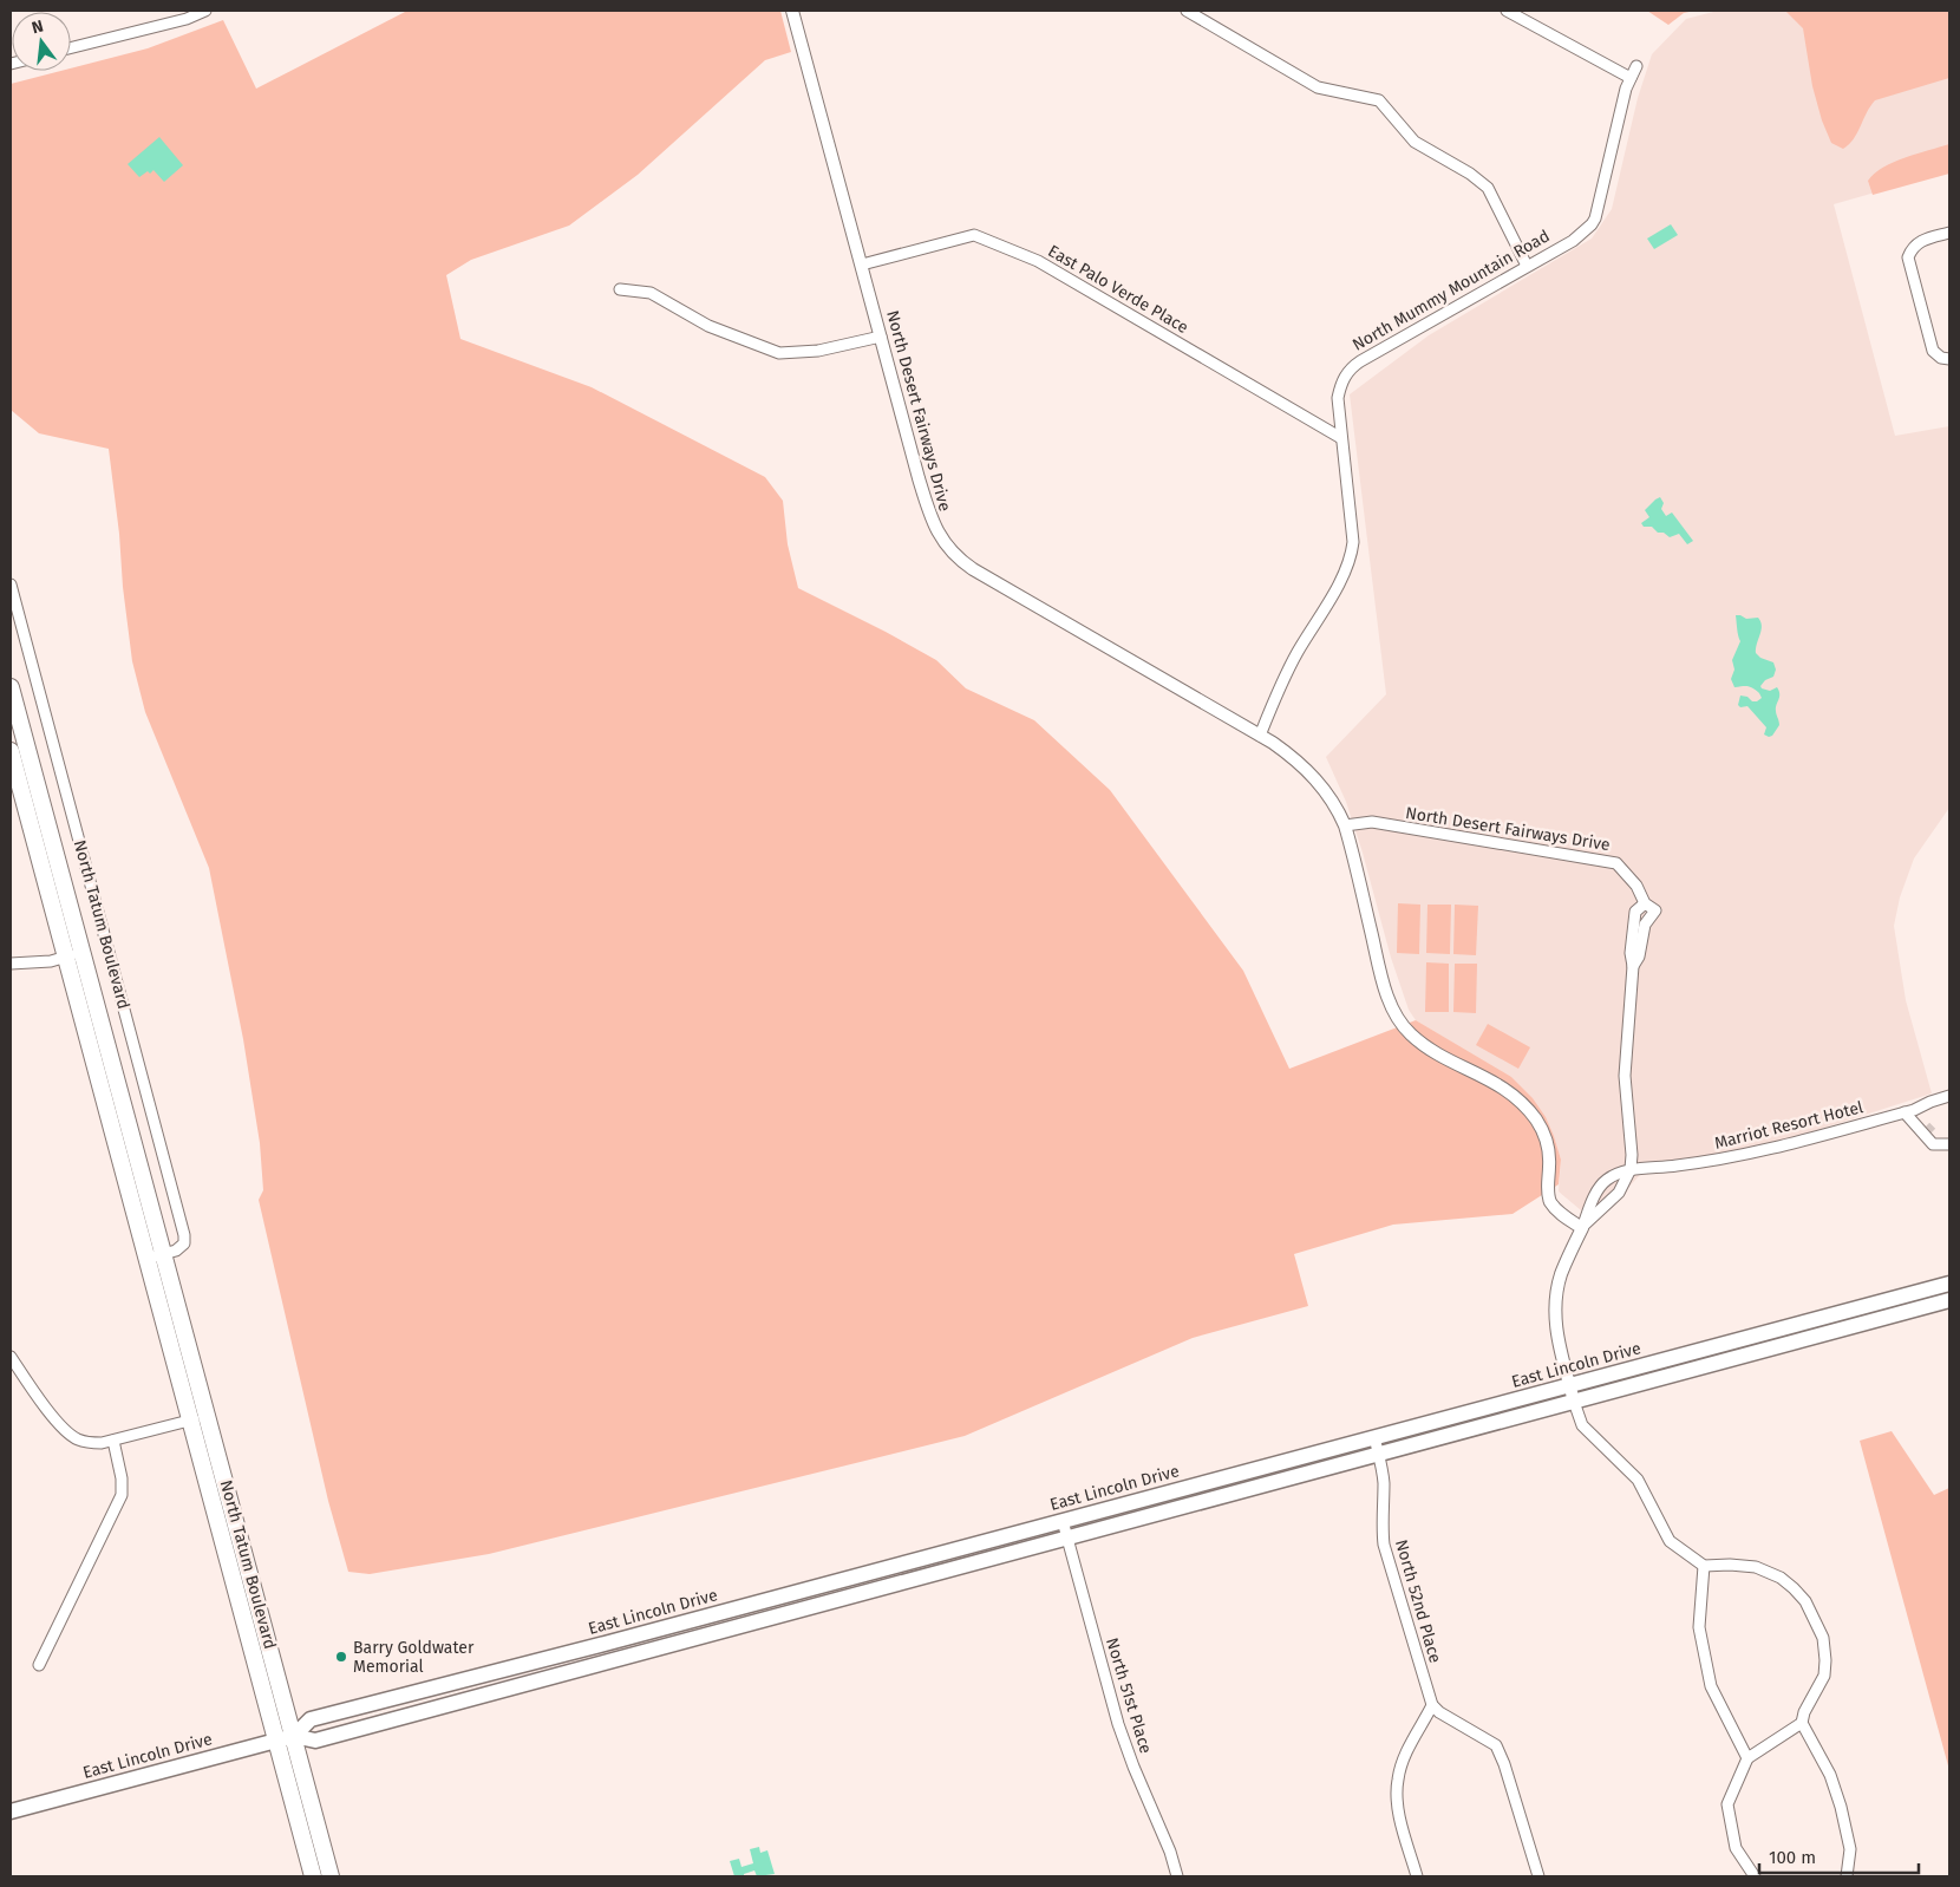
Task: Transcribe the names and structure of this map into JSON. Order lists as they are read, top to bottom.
{
  "streets": {
    "main road": ["North Tatum Boulevard", "East Lincoln Drive"],
    "street": [
      "East Palo Verde Place",
      "North Mummy Mountain Road",
      "North Desert Fairways Drive",
      "Marriot Resort Hotel",
      "North 52nd Place",
      "North 51st Place"
    ]
  },
  "crossings": [
    ["East Palo Verde Place", "North Mummy Mountain Road"],
    ["East Palo Verde Place", "North Desert Fairways Drive"],
    ["North Mummy Mountain Road", "North Desert Fairways Drive"],
    ["North Desert Fairways Drive", "Marriot Resort Hotel"],
    ["North Tatum Boulevard", "East Lincoln Drive"],
    ["East Lincoln Drive", "North 52nd Place"],
    ["East Lincoln Drive", "North 51st Place"]
  ],
  "places": ["Barry Goldwater Memorial"],
  "scale_bar": "100 m",
  "north": "top"
}
